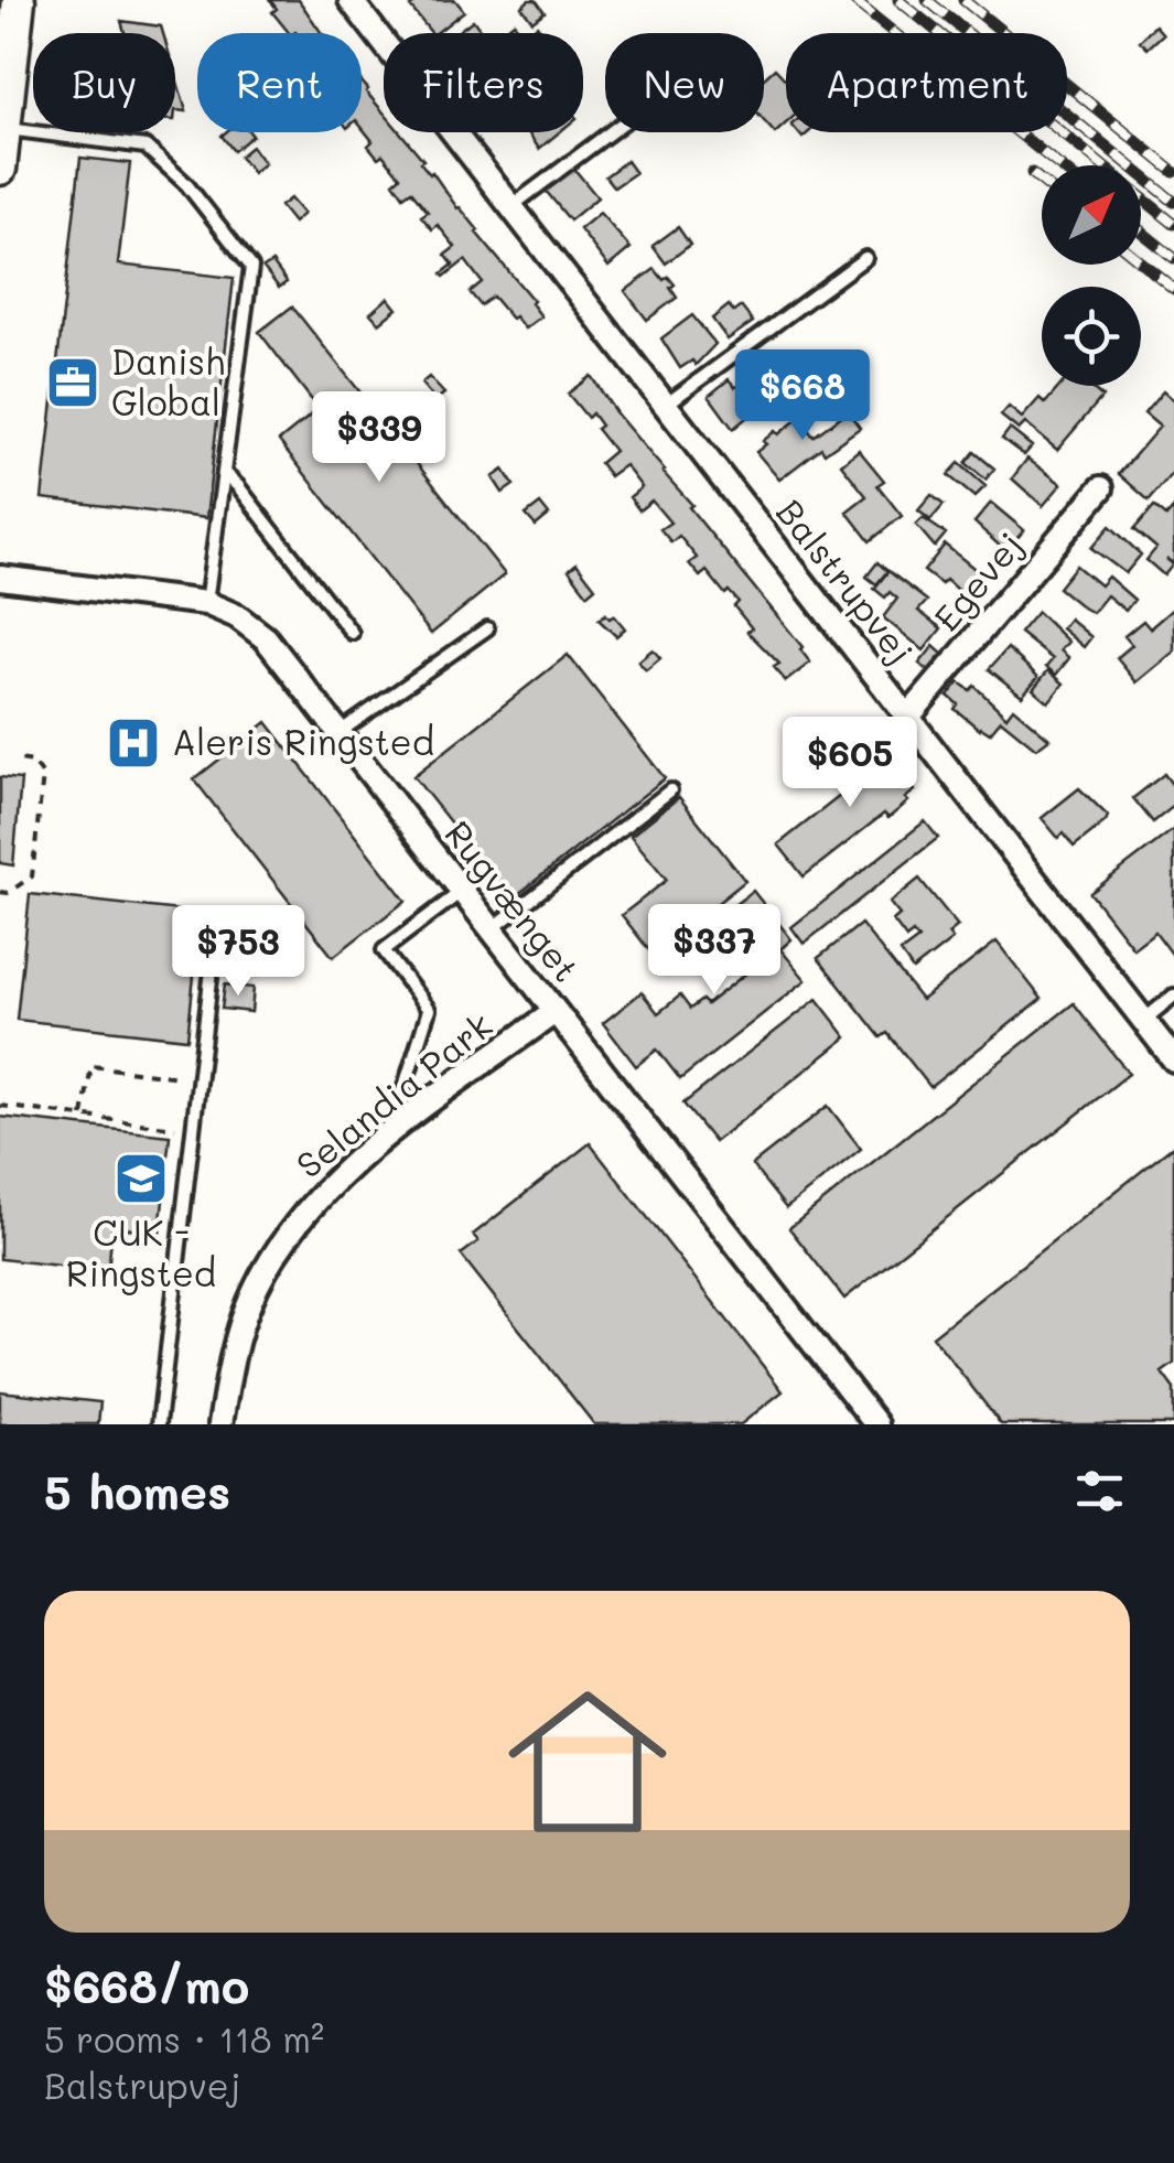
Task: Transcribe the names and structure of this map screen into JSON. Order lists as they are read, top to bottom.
{
  "streets": {
    "street": [
      "Balstrupvej",
      "Egevej",
      "Rugvænget",
      "Selandia Park"
    ]
  },
  "crossings": [
    ["Balstrupvej", "Egevej"],
    ["Rugvænget", "Selandia Park"]
  ],
  "places": {
    "office": ["Danish Global"],
    "hospital": ["Aleris Ringsted"],
    "school or university": ["CUK - Ringsted"]
  },
  "north": "top right",
  "page": {
    "chip": [
      "Buy",
      "Rent",
      "Filters",
      "New",
      "Apartment"
    ],
    "price": [
      "$668",
      "$339",
      "$605",
      "$337",
      "$753"
    ],
    "heading": "5 homes",
    "list": [
      {
        "name": "$668/mo",
        "note": "5 rooms · 118 m² · Balstrupvej"
      }
    ]
  }
}
